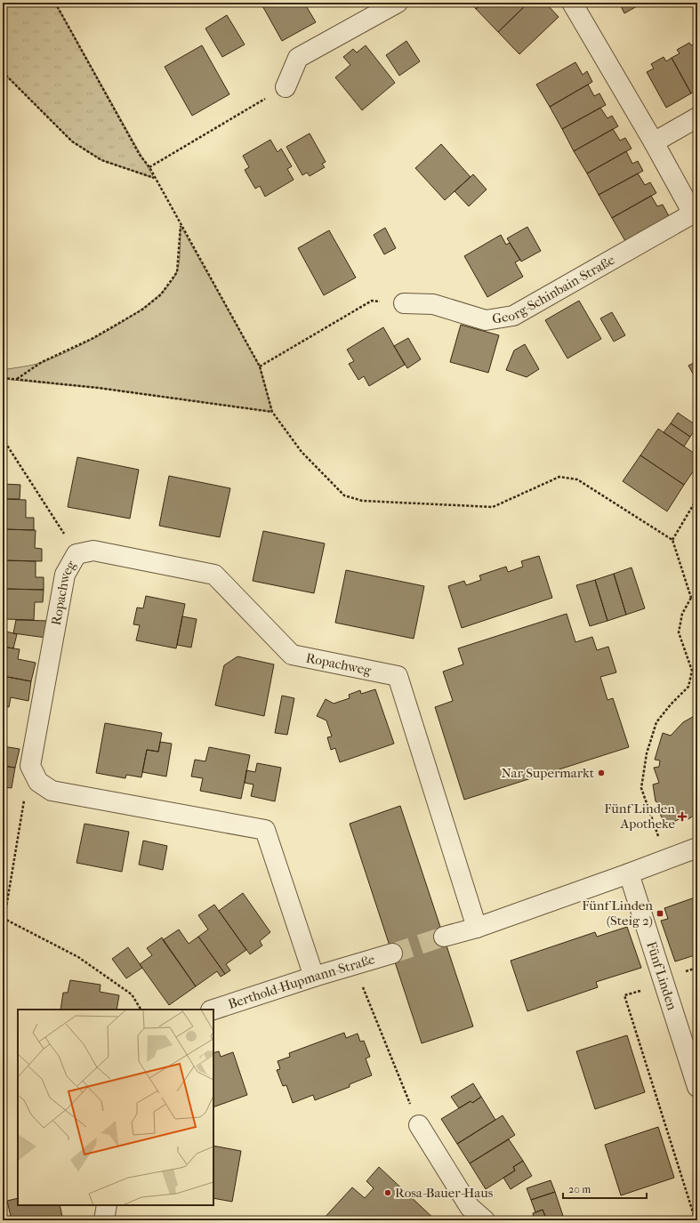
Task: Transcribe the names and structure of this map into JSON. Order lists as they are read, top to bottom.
{
  "streets": {
    "street": [
      "Georg-Schinbain-Straße",
      "Ropachweg",
      "Fünf Linden",
      "Berthold-Hupmann-Straße"
    ]
  },
  "places": {
    "other": ["Nar Supermarkt", "Rosa-Bauer-Haus"],
    "health": ["Fünf Linden Apotheke"],
    "transit": ["Fünf Linden (Steig 2)"]
  },
  "scale_bar": "20 m"
}
